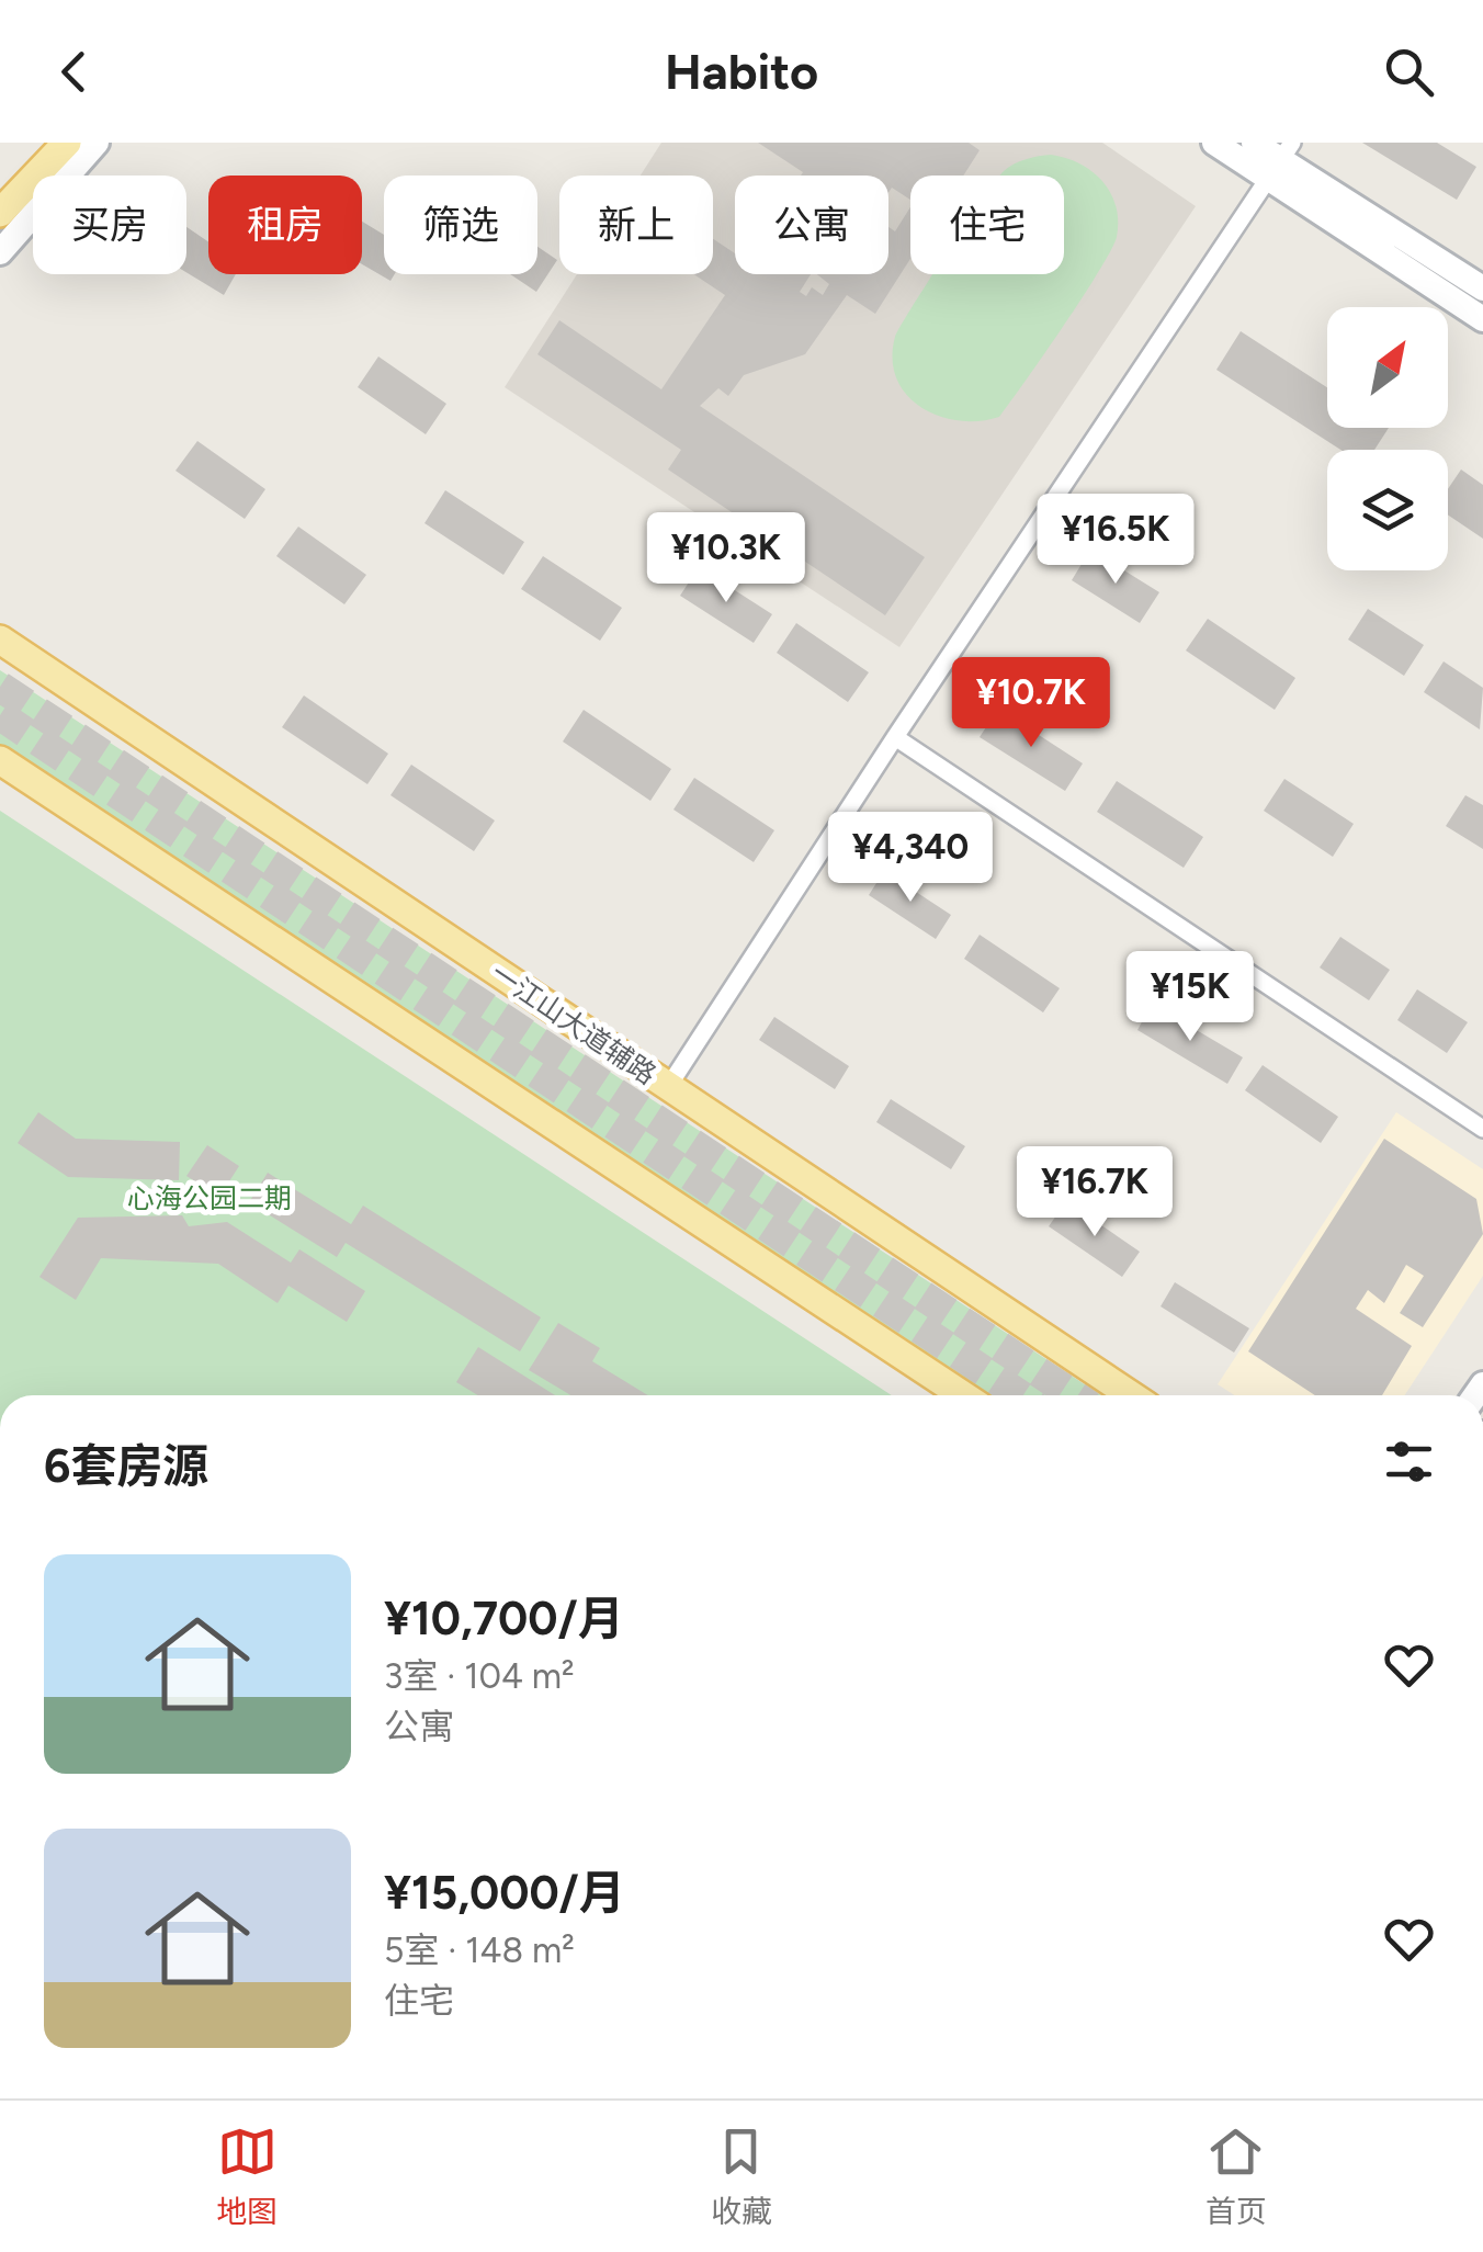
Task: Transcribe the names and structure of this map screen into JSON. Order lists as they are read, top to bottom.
{
  "streets": {
    "main road": ["一江山大道辅路"]
  },
  "parks": ["心海公园二期"],
  "north": "top right",
  "page": {
    "header": "Habito",
    "chip": [
      "买房",
      "租房",
      "筛选",
      "新上",
      "公寓",
      "住宅"
    ],
    "price": [
      "¥16.5K",
      "¥10.3K",
      "¥10.7K",
      "¥4,340",
      "¥15K",
      "¥16.7K"
    ],
    "heading": "6套房源",
    "list": [
      {
        "name": "¥10,700/月",
        "note": "3室 · 104 m² · 公寓"
      },
      {
        "name": "¥15,000/月",
        "note": "5室 · 148 m² · 住宅"
      }
    ],
    "tabs": ["地图", "收藏", "首页"]
  }
}
